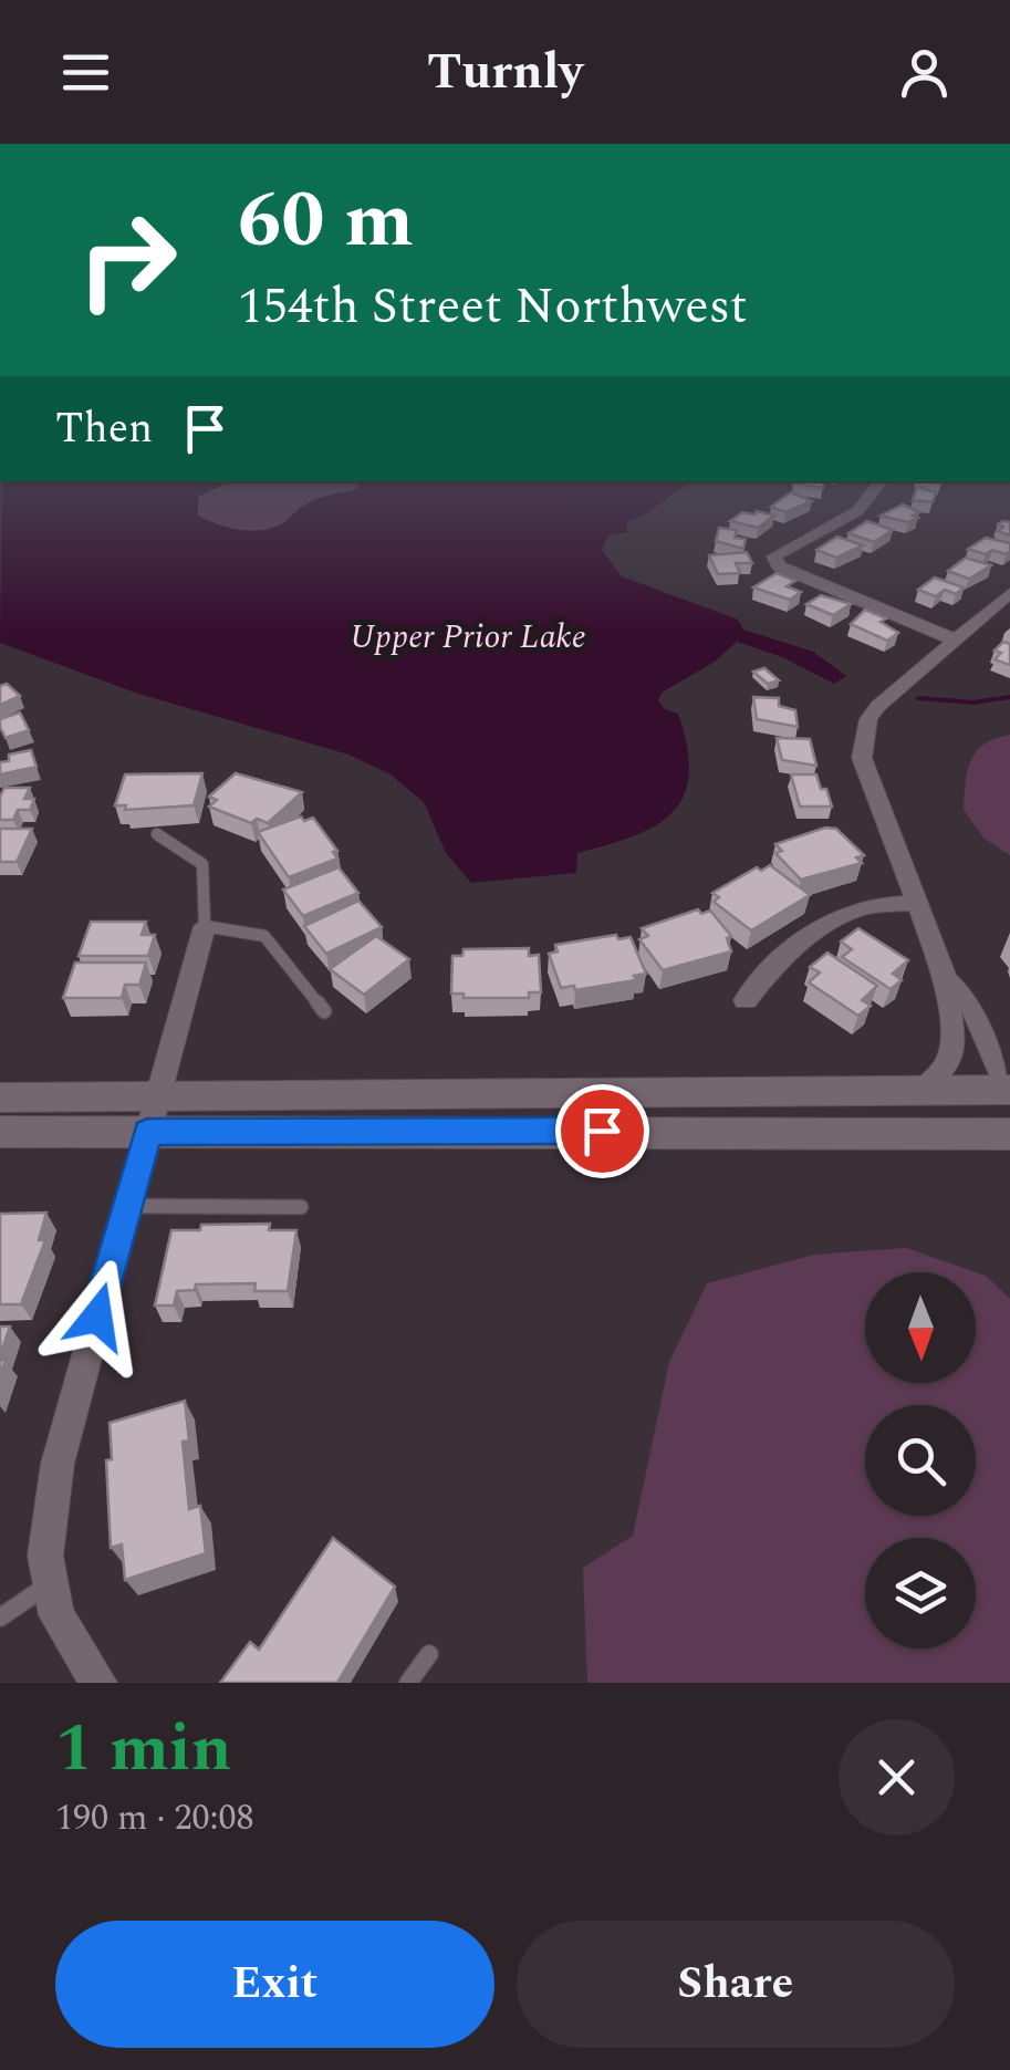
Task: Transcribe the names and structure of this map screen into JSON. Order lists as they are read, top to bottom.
{
  "water": ["Upper Prior Lake"],
  "north": "bottom",
  "page": {
    "header": "Turnly",
    "turn": ["60 m", "154th Street Northwest"],
    "then": "Then",
    "heading": ["1 min", "190 m · 20:08"],
    "buttons": ["Exit", "Share"]
  }
}
